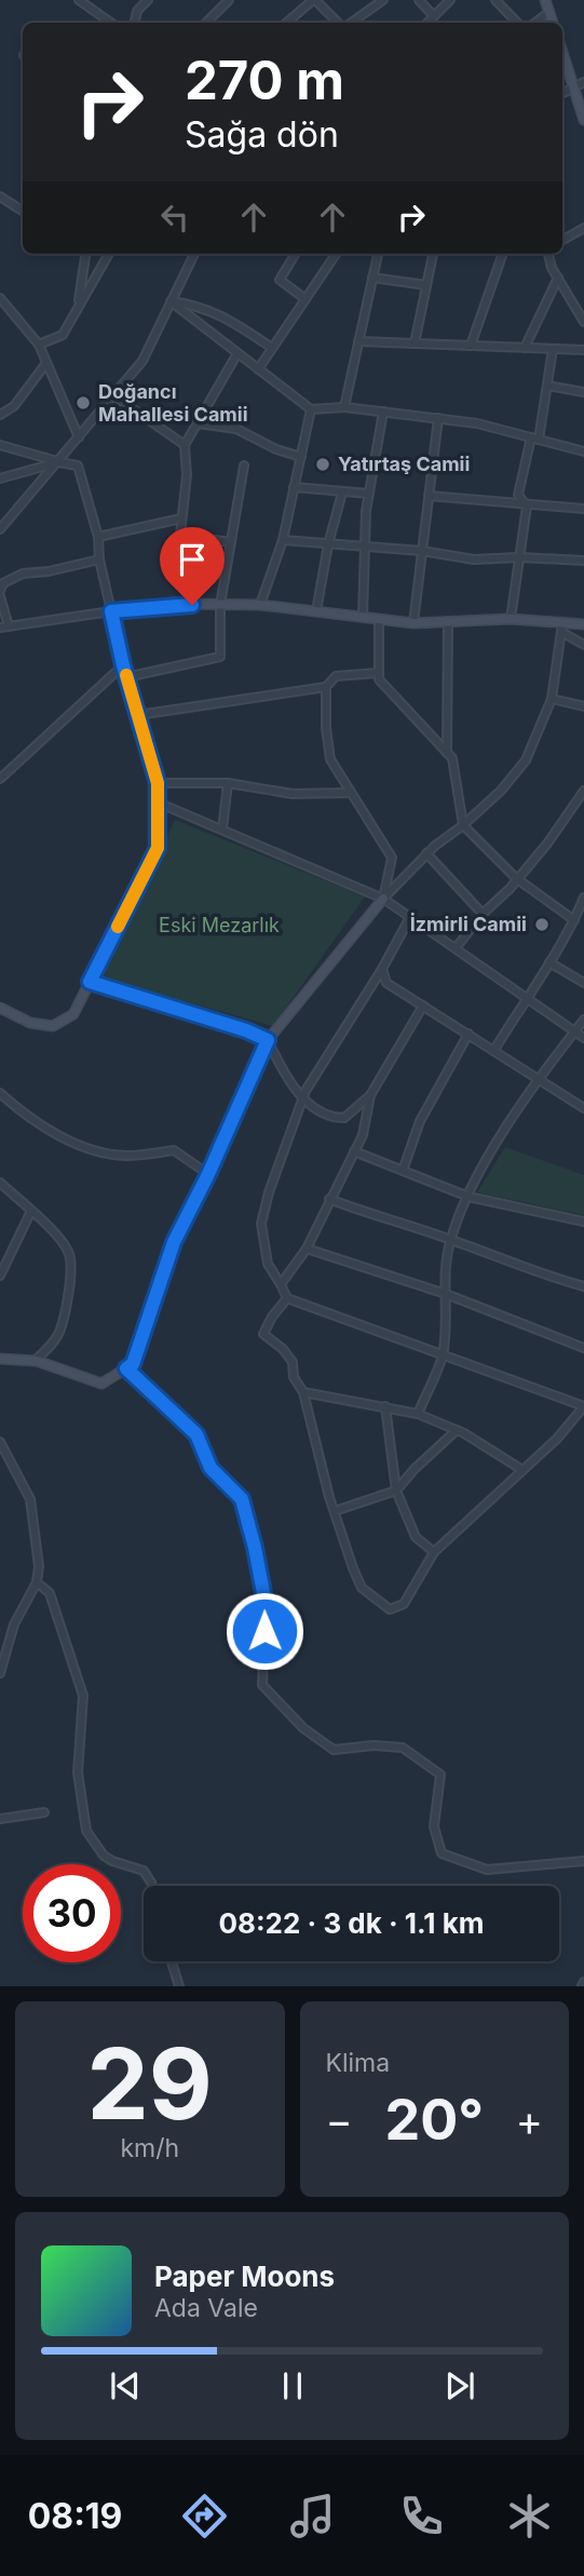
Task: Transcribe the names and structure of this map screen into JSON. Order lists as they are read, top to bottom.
{
  "parks": ["Eski Mezarlık"],
  "places": ["Doğancı Mahallesi Camii", "Yatırtaş Camii", "İzmirli Camii"],
  "page": {
    "turn": ["270 m", "Sağa dön"],
    "limit": "30",
    "trip": "08:22 · 3 dk · 1.1 km",
    "tile": [
      ["29", "km/h"],
      "Klima"
    ],
    "heat": ["−", "20°", "+"],
    "song": ["Paper Moons", "Ada Vale"],
    "tabs": "08:19"
  }
}
